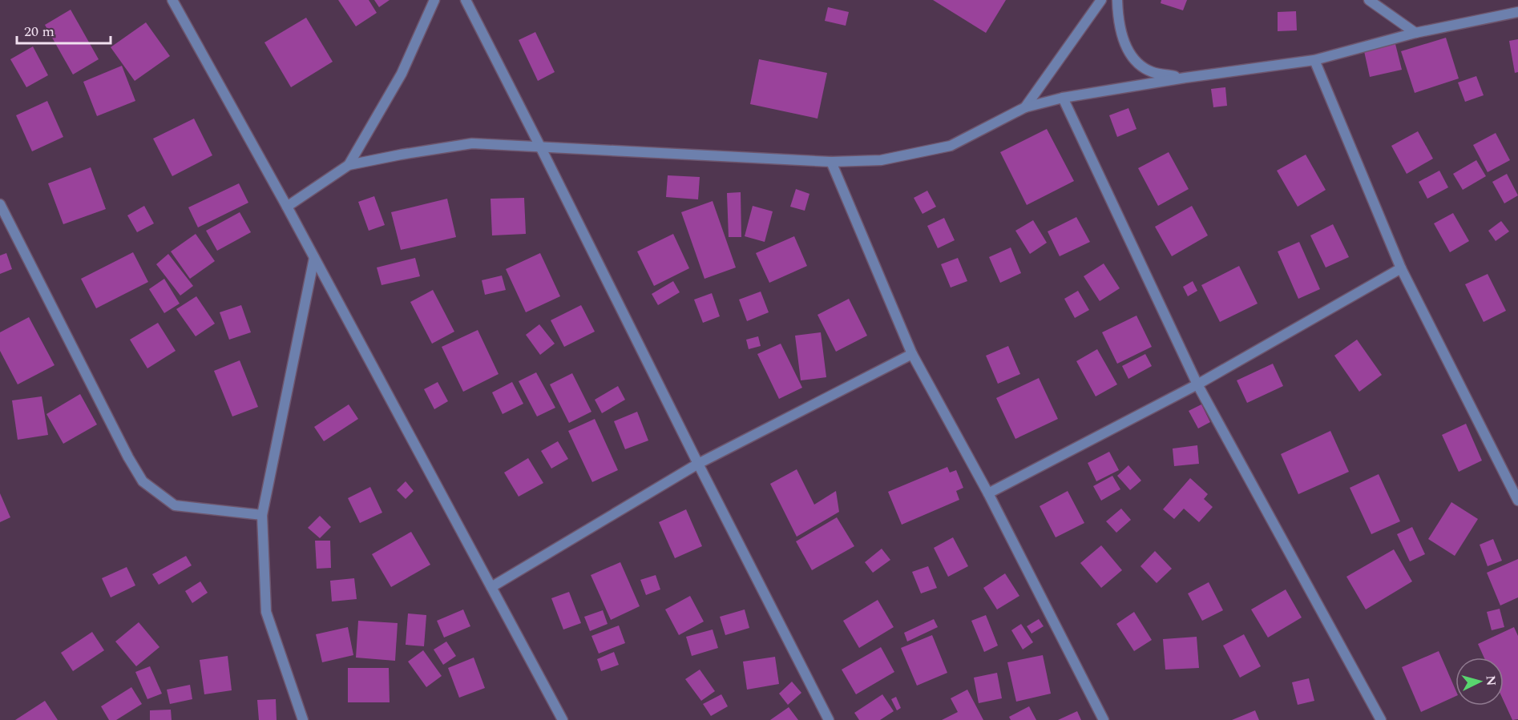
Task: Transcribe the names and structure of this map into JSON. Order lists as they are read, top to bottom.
{
  "scale_bar": "20 m",
  "north": "right"
}
